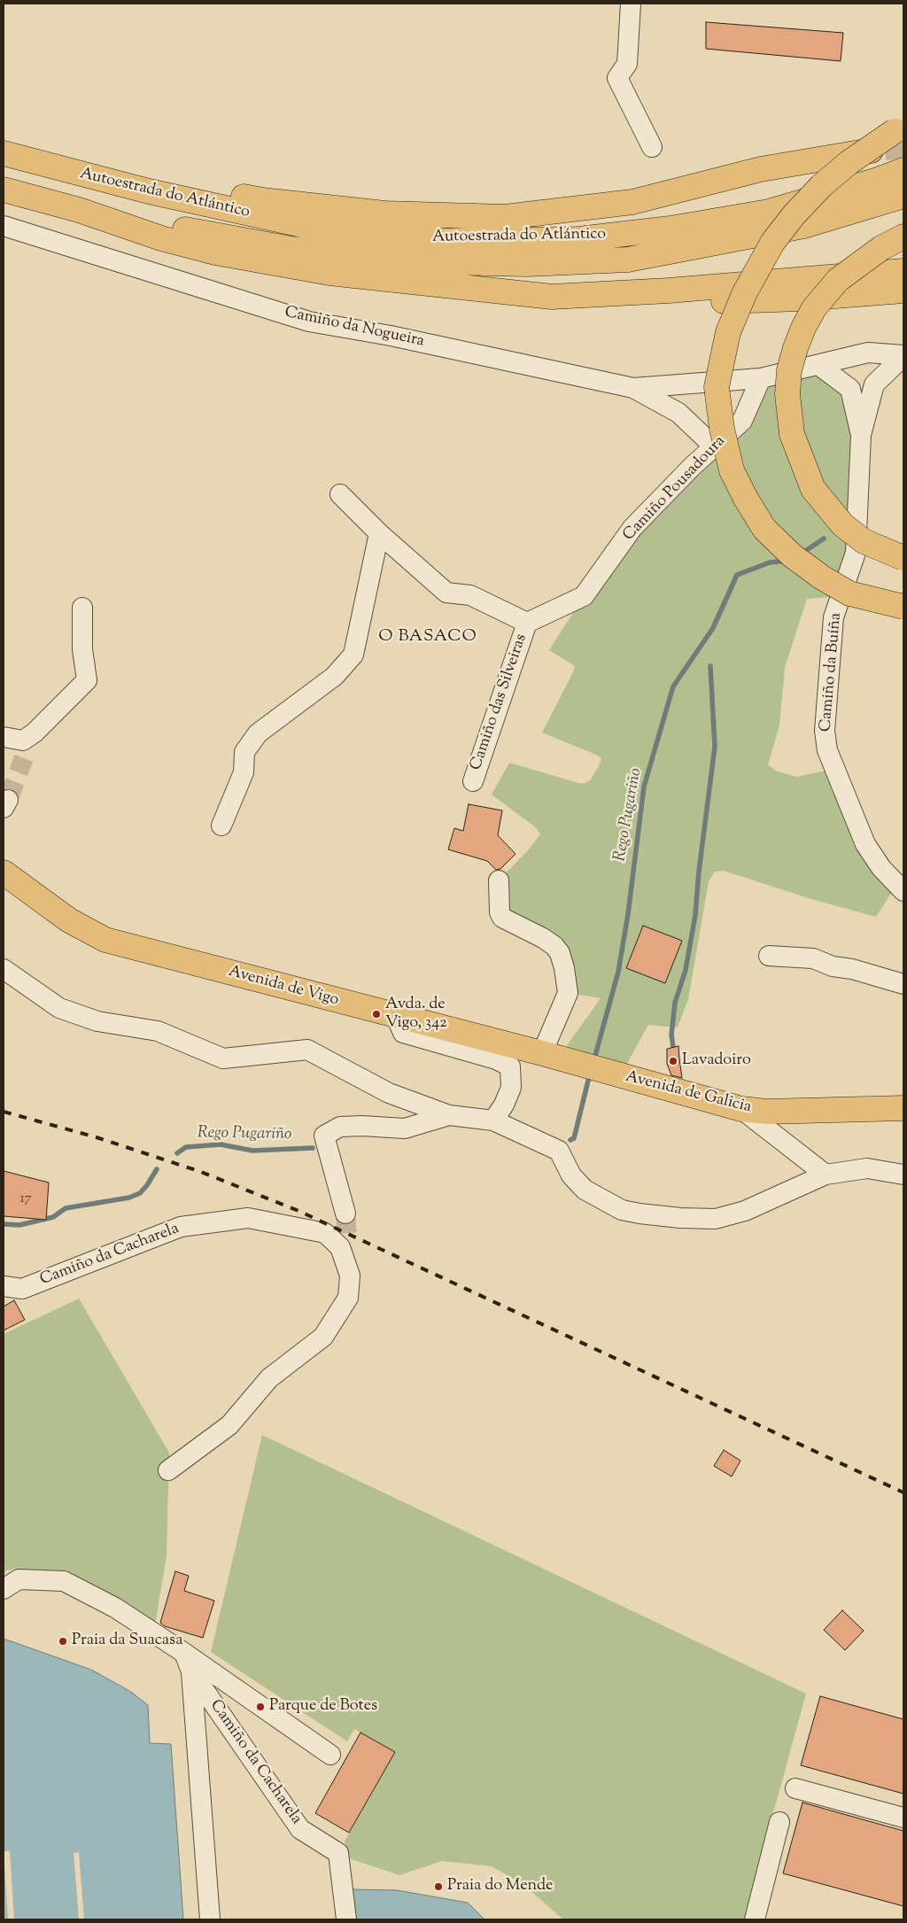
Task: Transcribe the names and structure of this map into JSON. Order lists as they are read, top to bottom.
{
  "streets": {
    "main road": ["Autoestrada do Atlántico", "Avenida de Vigo", "Avenida de Galicia"],
    "street": [
      "Camiño da Nogueira",
      "Camiño Pousadoura",
      "Camiño da Buíña",
      "Camiño das Silveiras",
      "Camiño da Cacharela"
    ]
  },
  "crossings": [
    ["Camiño da Nogueira", "Camiño Pousadoura"],
    ["Camiño da Nogueira", "Camiño da Buíña"],
    ["Camiño Pousadoura", "Camiño das Silveiras"],
    ["Avenida de Vigo", "Avenida de Galicia"]
  ],
  "districts": ["O BASACO"],
  "water": ["Rego Pugariño"],
  "places": [
    "Avda. de Vigo, 342",
    "Lavadoiro",
    "Praia da Suacasa",
    "Parque de Botes",
    "Praia do Mende"
  ],
  "house_numbers": ["17"]
}
